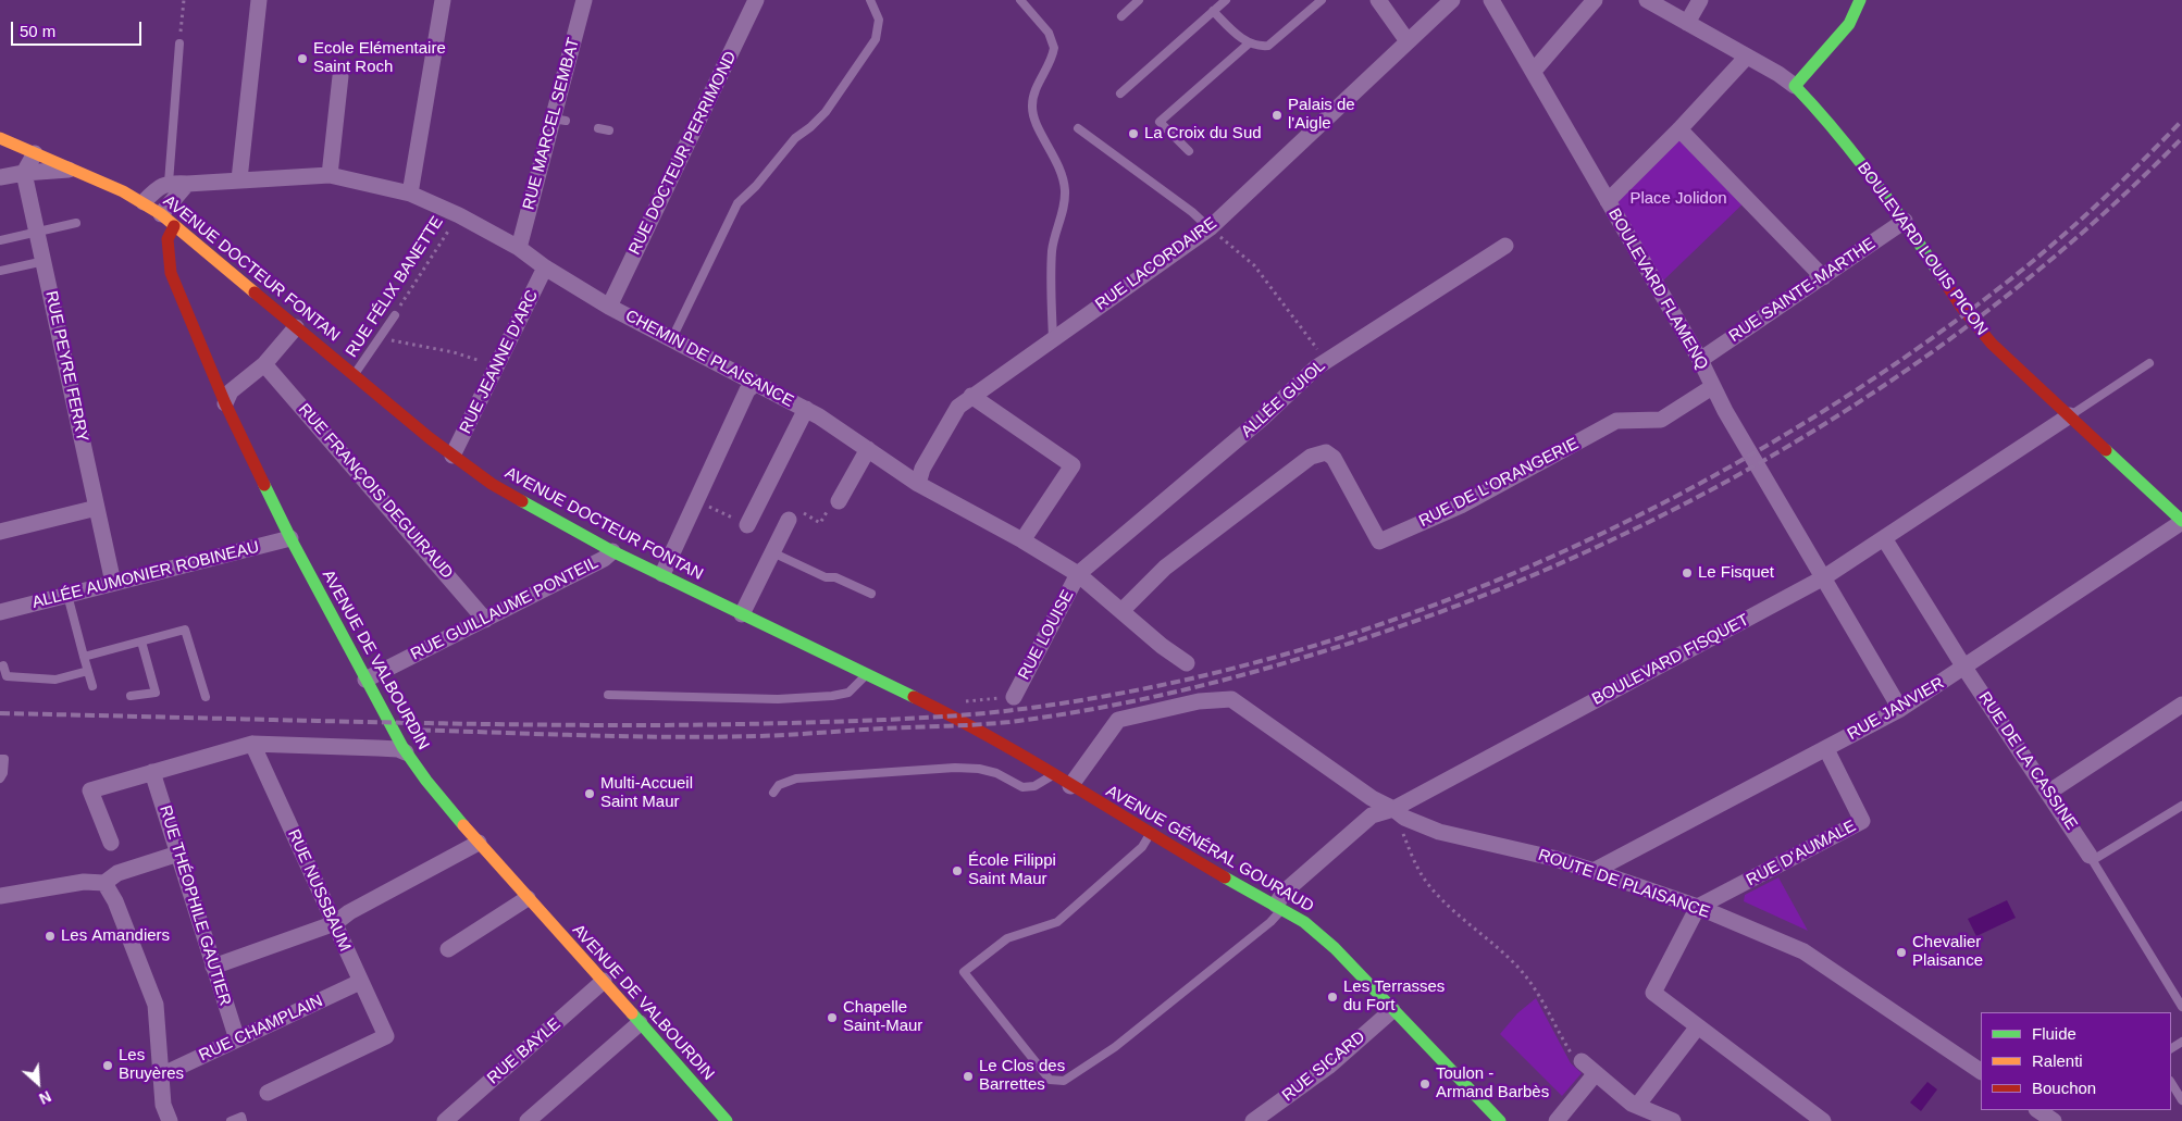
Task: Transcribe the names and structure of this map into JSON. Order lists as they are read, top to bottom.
{
  "streets": {
    "main road": [
      "BOULEVARD LOUIS PICON",
      "AVENUE DOCTEUR FONTAN",
      "AVENUE DE VALBOURDIN",
      "AVENUE GÉNÉRAL GOURAUD"
    ],
    "street": [
      "RUE MARCEL SEMBAT",
      "RUE DOCTEUR PERRIMOND",
      "RUE LACORDAIRE",
      "BOULEVARD FLAMENQ",
      "RUE SAINTE-MARTHE",
      "CHEMIN DE PLAISANCE",
      "RUE JEANNE D'ARC",
      "RUE PEYRE FERRY",
      "ALLÉE GUIOL",
      "RUE DE L'ORANGERIE",
      "RUE FRANÇOIS DEGUIRAUD",
      "ALLÉE AUMONIER ROBINEAU",
      "RUE GUILLAUME PONTEIL",
      "RUE LOUISE",
      "BOULEVARD FISQUET",
      "RUE JANVIER",
      "RUE DE LA CASSINE",
      "RUE D'AUMALE",
      "ROUTE DE PLAISANCE",
      "RUE NUSSBAUM",
      "RUE THÉOPHILE GAUTIER",
      "RUE CHAMPLAIN",
      "RUE BAYLE",
      "RUE SICARD"
    ],
    "lane": ["RUE FÉLIX BANETTE"]
  },
  "crossings": [
    ["RUE MARCEL SEMBAT", "CHEMIN DE PLAISANCE"],
    ["RUE DOCTEUR PERRIMOND", "CHEMIN DE PLAISANCE"],
    ["BOULEVARD LOUIS PICON", "RUE SAINTE-MARTHE"],
    ["BOULEVARD LOUIS PICON", "BOULEVARD FISQUET"],
    ["BOULEVARD LOUIS PICON", "RUE JANVIER"],
    ["RUE LACORDAIRE", "CHEMIN DE PLAISANCE"],
    ["AVENUE DOCTEUR FONTAN", "RUE FÉLIX BANETTE"],
    ["AVENUE DOCTEUR FONTAN", "RUE JEANNE D'ARC"],
    ["AVENUE DOCTEUR FONTAN", "RUE GUILLAUME PONTEIL"],
    ["AVENUE DOCTEUR FONTAN", "AVENUE DE VALBOURDIN"],
    ["AVENUE DOCTEUR FONTAN", "AVENUE GÉNÉRAL GOURAUD"],
    ["RUE FÉLIX BANETTE", "CHEMIN DE PLAISANCE"],
    ["BOULEVARD FLAMENQ", "RUE SAINTE-MARTHE"],
    ["BOULEVARD FLAMENQ", "RUE DE L'ORANGERIE"],
    ["BOULEVARD FLAMENQ", "BOULEVARD FISQUET"],
    ["BOULEVARD FLAMENQ", "RUE JANVIER"],
    ["CHEMIN DE PLAISANCE", "RUE JEANNE D'ARC"],
    ["CHEMIN DE PLAISANCE", "ALLÉE GUIOL"],
    ["CHEMIN DE PLAISANCE", "RUE DE L'ORANGERIE"],
    ["CHEMIN DE PLAISANCE", "RUE LOUISE"],
    ["RUE PEYRE FERRY", "ALLÉE AUMONIER ROBINEAU"],
    ["ALLÉE GUIOL", "RUE LOUISE"],
    ["RUE FRANÇOIS DEGUIRAUD", "RUE GUILLAUME PONTEIL"],
    ["ALLÉE AUMONIER ROBINEAU", "AVENUE DE VALBOURDIN"],
    ["RUE GUILLAUME PONTEIL", "AVENUE DE VALBOURDIN"],
    ["AVENUE DE VALBOURDIN", "RUE BAYLE"],
    ["BOULEVARD FISQUET", "RUE DE LA CASSINE"],
    ["BOULEVARD FISQUET", "AVENUE GÉNÉRAL GOURAUD"],
    ["BOULEVARD FISQUET", "ROUTE DE PLAISANCE"],
    ["RUE JANVIER", "RUE DE LA CASSINE"],
    ["RUE JANVIER", "RUE D'AUMALE"],
    ["RUE JANVIER", "ROUTE DE PLAISANCE"],
    ["AVENUE GÉNÉRAL GOURAUD", "ROUTE DE PLAISANCE"],
    ["AVENUE GÉNÉRAL GOURAUD", "RUE SICARD"],
    ["RUE D'AUMALE", "ROUTE DE PLAISANCE"],
    ["RUE NUSSBAUM", "RUE CHAMPLAIN"],
    ["RUE THÉOPHILE GAUTIER", "RUE CHAMPLAIN"]
  ],
  "parks": ["Place Jolidon"],
  "places": [
    "Ecole Elémentaire Saint Roch",
    "Palais de l'Aigle",
    "La Croix du Sud",
    "Le Fisquet",
    "Multi-Accueil Saint Maur",
    "École Filippi Saint Maur",
    "Les Amandiers",
    "Chevalier Plaisance",
    "Les Terrasses du Fort",
    "Chapelle Saint-Maur",
    "Les Bruyères",
    "Le Clos des Barrettes",
    "Toulon - Armand Barbès"
  ],
  "legend": ["Fluide", "Ralenti", "Bouchon"],
  "scale_bar": "50 m",
  "north": "bottom right"
}
